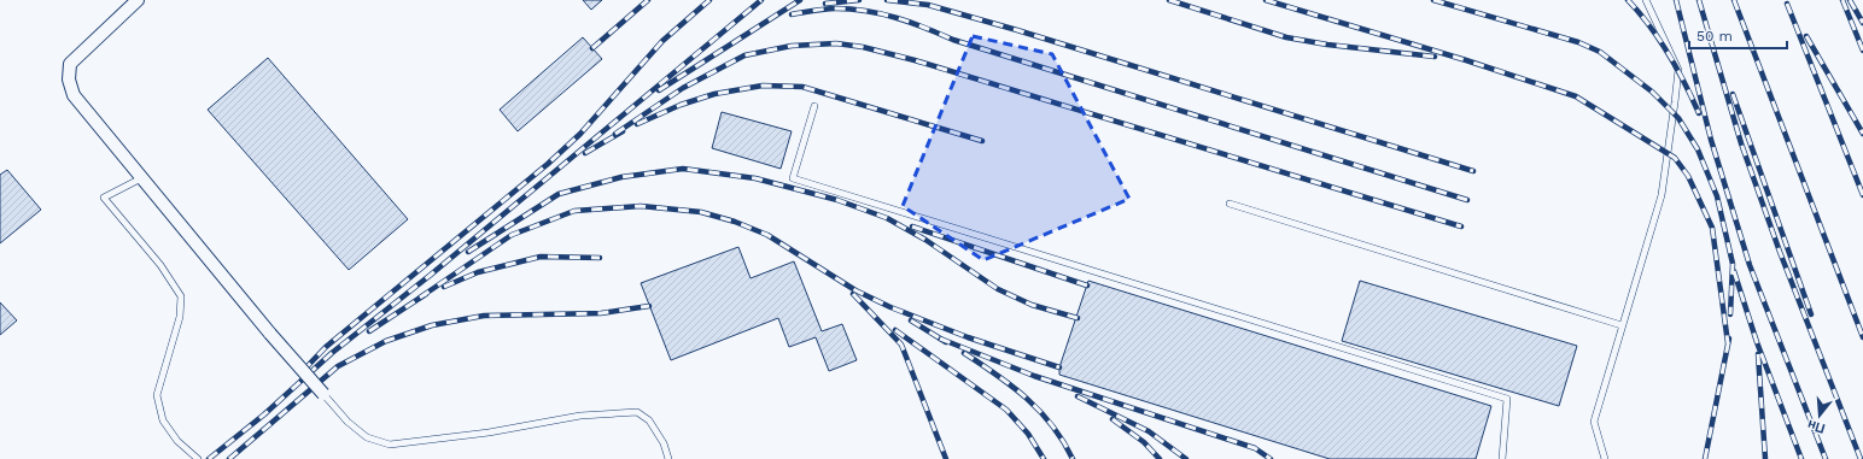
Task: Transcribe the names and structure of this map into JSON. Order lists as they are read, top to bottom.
{
  "scale_bar": "50 m",
  "north": "bottom"
}
